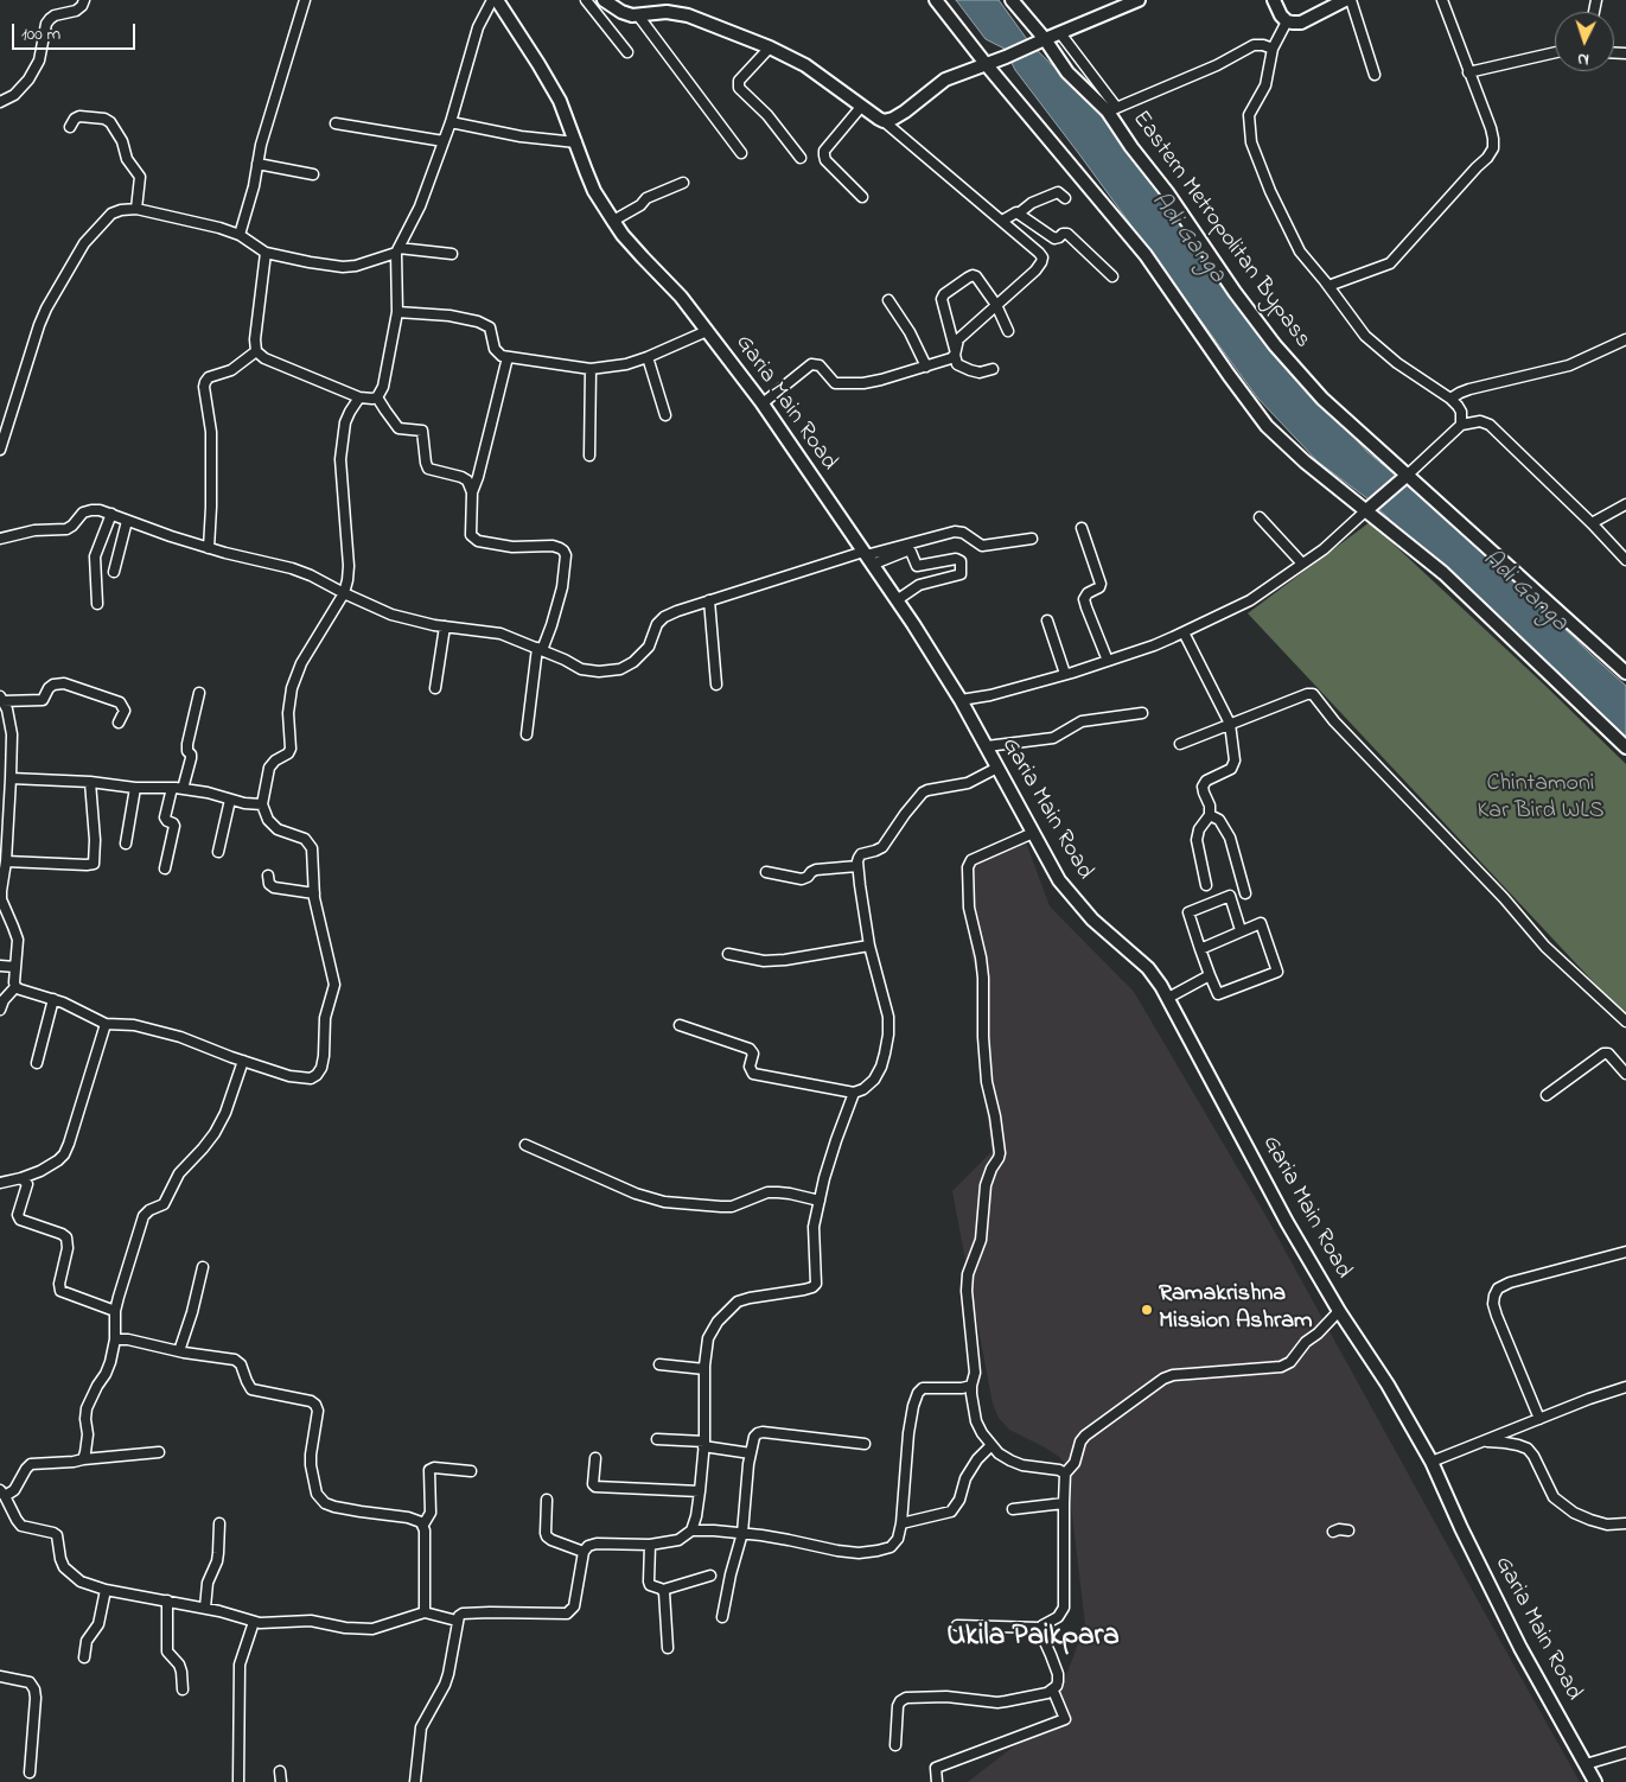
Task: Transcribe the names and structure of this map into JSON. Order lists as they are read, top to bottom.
{
  "streets": {
    "main road": ["Eastern Metropolitan Bypass", "Garia Main Road"]
  },
  "districts": ["Ukila Paikpara"],
  "water": ["Adi Ganga"],
  "parks": ["Chintamoni Kar Bird WLS"],
  "places": ["Ramakrishna Mission Ashram"],
  "scale_bar": "100 m",
  "north": "bottom"
}
